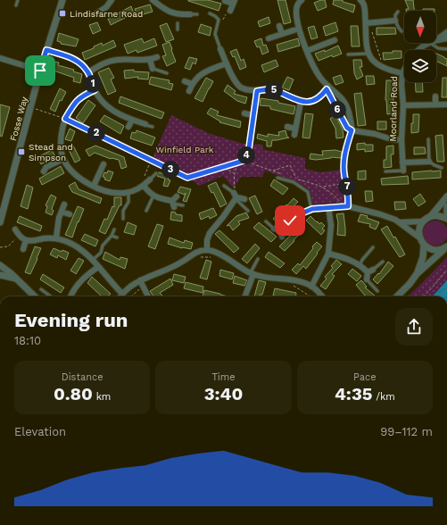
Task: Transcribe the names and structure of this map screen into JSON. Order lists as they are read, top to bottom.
{
  "streets": {
    "street": ["Moorland Road", "Fosse Way"]
  },
  "parks": ["Winfield Park"],
  "places": {
    "transit": ["Lindisfarne Road", "Stead and Simpson"]
  },
  "north": "bottom",
  "page": {
    "pins": [
      "1",
      "5",
      "6",
      "2",
      "4",
      "3",
      "7"
    ],
    "heading": ["Evening run", "18:10"],
    "stats": [
      ["Distance", "0.80 km"],
      ["Time", "3:40"],
      ["Pace", "4:35 /km"]
    ],
    "chart": ["Elevation", "99–112 m"]
  }
}
